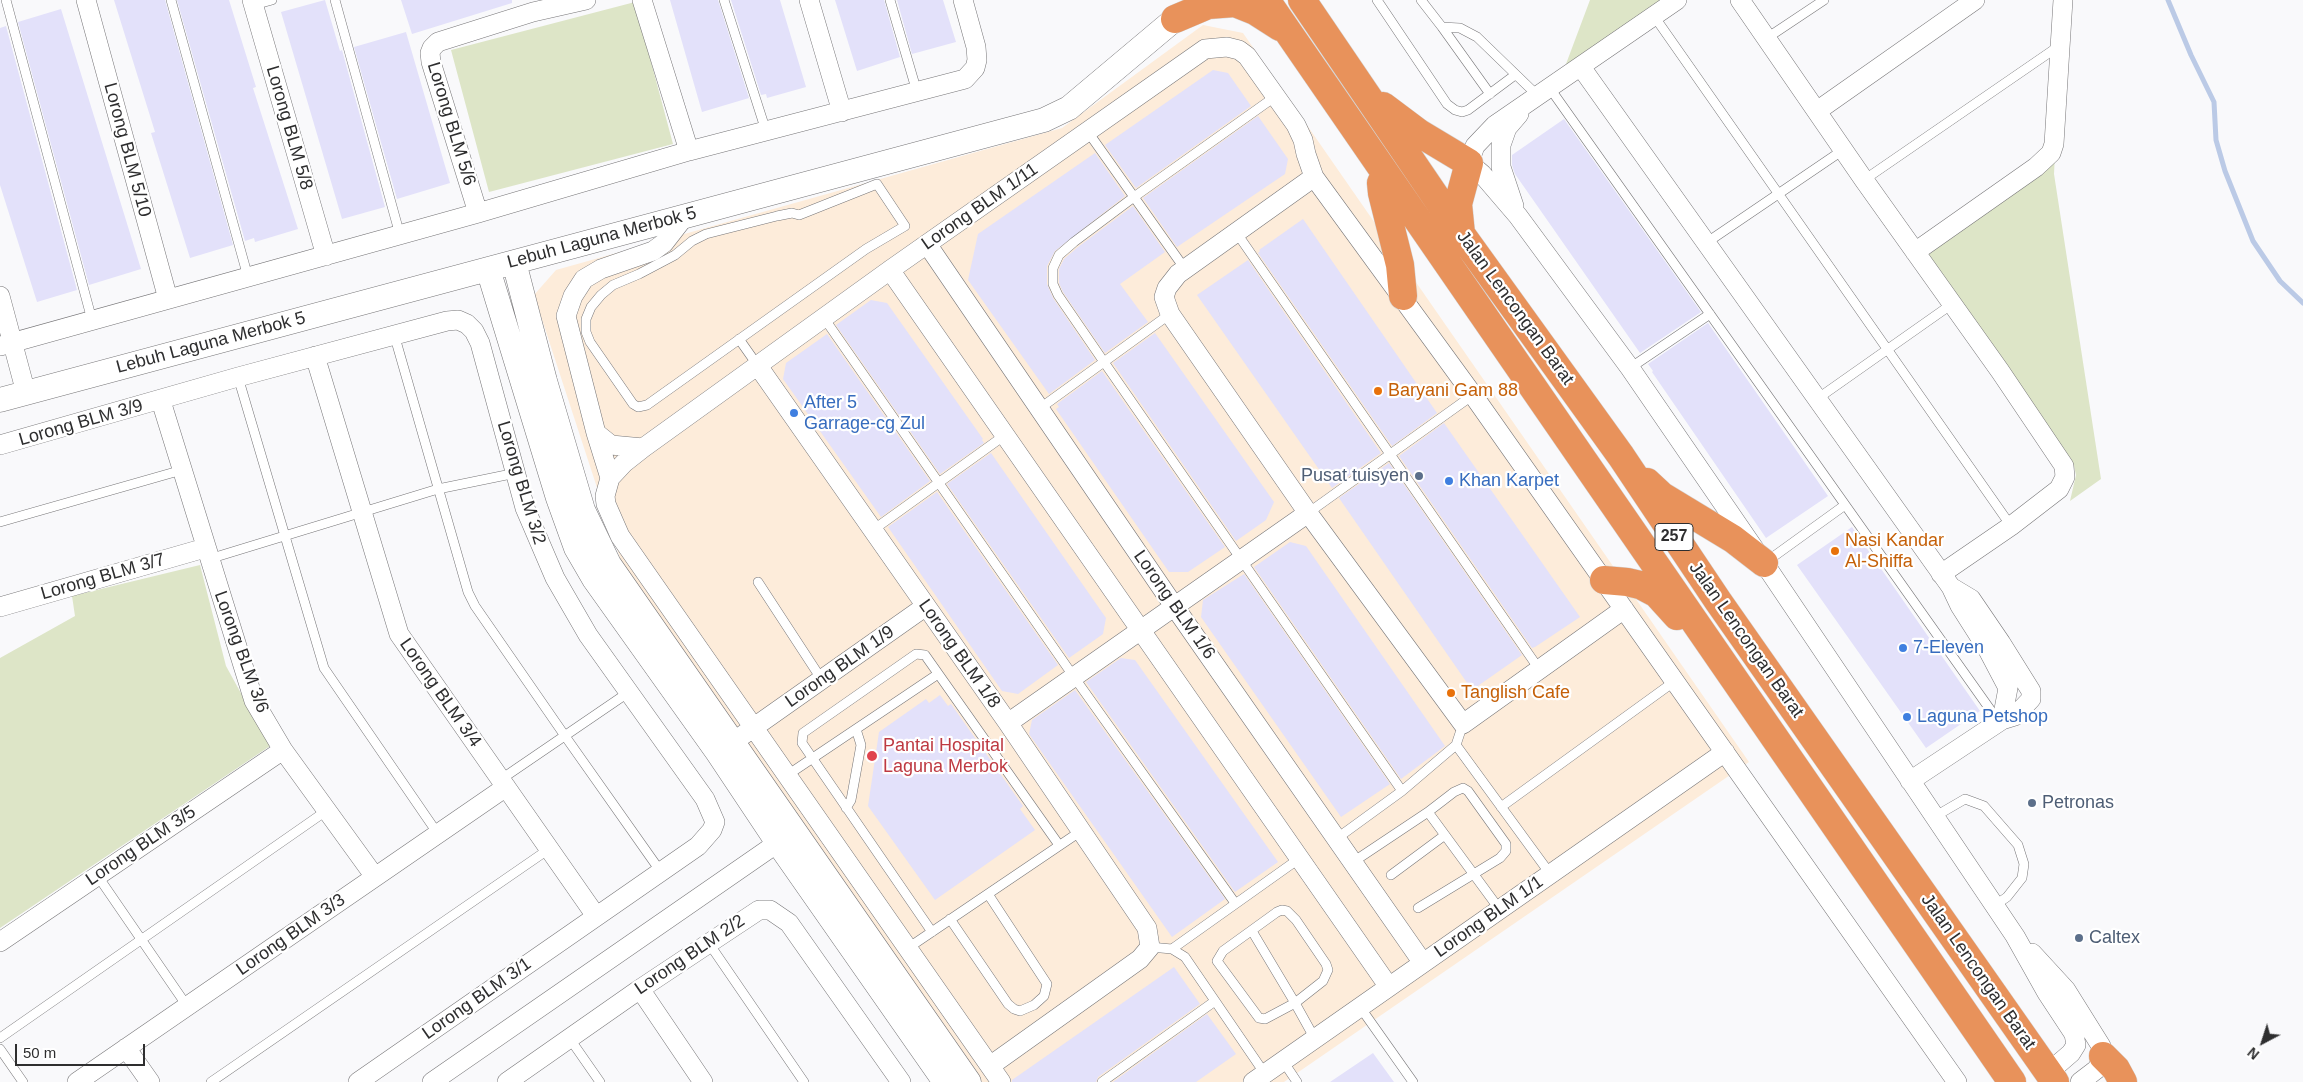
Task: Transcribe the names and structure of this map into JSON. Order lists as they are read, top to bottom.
{
  "streets": {
    "highway": ["Jalan Lencongan Barat", "257"],
    "street": [
      "Lorong BLM 5/6",
      "Lorong BLM 5/8",
      "Lorong BLM 5/10",
      "Lorong BLM 1/11",
      "Lebuh Laguna Merbok 5",
      "Lorong BLM 3/9",
      "Lorong BLM 3/2",
      "Lorong BLM 3/7",
      "Lorong BLM 1/6",
      "Lorong BLM 3/6",
      "Lorong BLM 1/8",
      "Lorong BLM 1/9",
      "Lorong BLM 3/4",
      "Lorong BLM 3/5",
      "Lorong BLM 1/1",
      "Lorong BLM 3/3",
      "Lorong BLM 2/2",
      "Lorong BLM 3/1"
    ]
  },
  "crossings": [
    ["Lorong BLM 1/11", "Lorong BLM 1/6"],
    ["Lorong BLM 1/11", "Lorong BLM 1/8"],
    ["Lorong BLM 1/11", "Lorong BLM 1/1"],
    ["Lorong BLM 3/9", "Lorong BLM 3/2"],
    ["Lorong BLM 3/9", "Lorong BLM 3/6"],
    ["Lorong BLM 3/2", "Lorong BLM 3/6"],
    ["Lorong BLM 3/2", "Lorong BLM 3/4"],
    ["Lorong BLM 3/2", "Lorong BLM 3/1"],
    ["Lorong BLM 3/7", "Lorong BLM 3/6"],
    ["Lorong BLM 1/6", "Lorong BLM 1/1"],
    ["Lorong BLM 3/6", "Lorong BLM 3/5"],
    ["Lorong BLM 3/6", "Lorong BLM 3/3"],
    ["Lorong BLM 1/8", "Lorong BLM 1/9"],
    ["Lorong BLM 3/4", "Lorong BLM 3/3"],
    ["Lorong BLM 3/4", "Lorong BLM 3/1"]
  ],
  "places": [
    "Baryani Gam 88",
    "After 5 Garrage-cg Zul",
    "Pusat tuisyen",
    "Khan Karpet",
    "Nasi Kandar Al-Shiffa",
    "7-Eleven",
    "Tanglish Cafe",
    "Laguna Petshop",
    "Pantai Hospital Laguna Merbok",
    "Petronas",
    "Caltex"
  ],
  "scale_bar": "50 m",
  "north": "bottom left"
}
